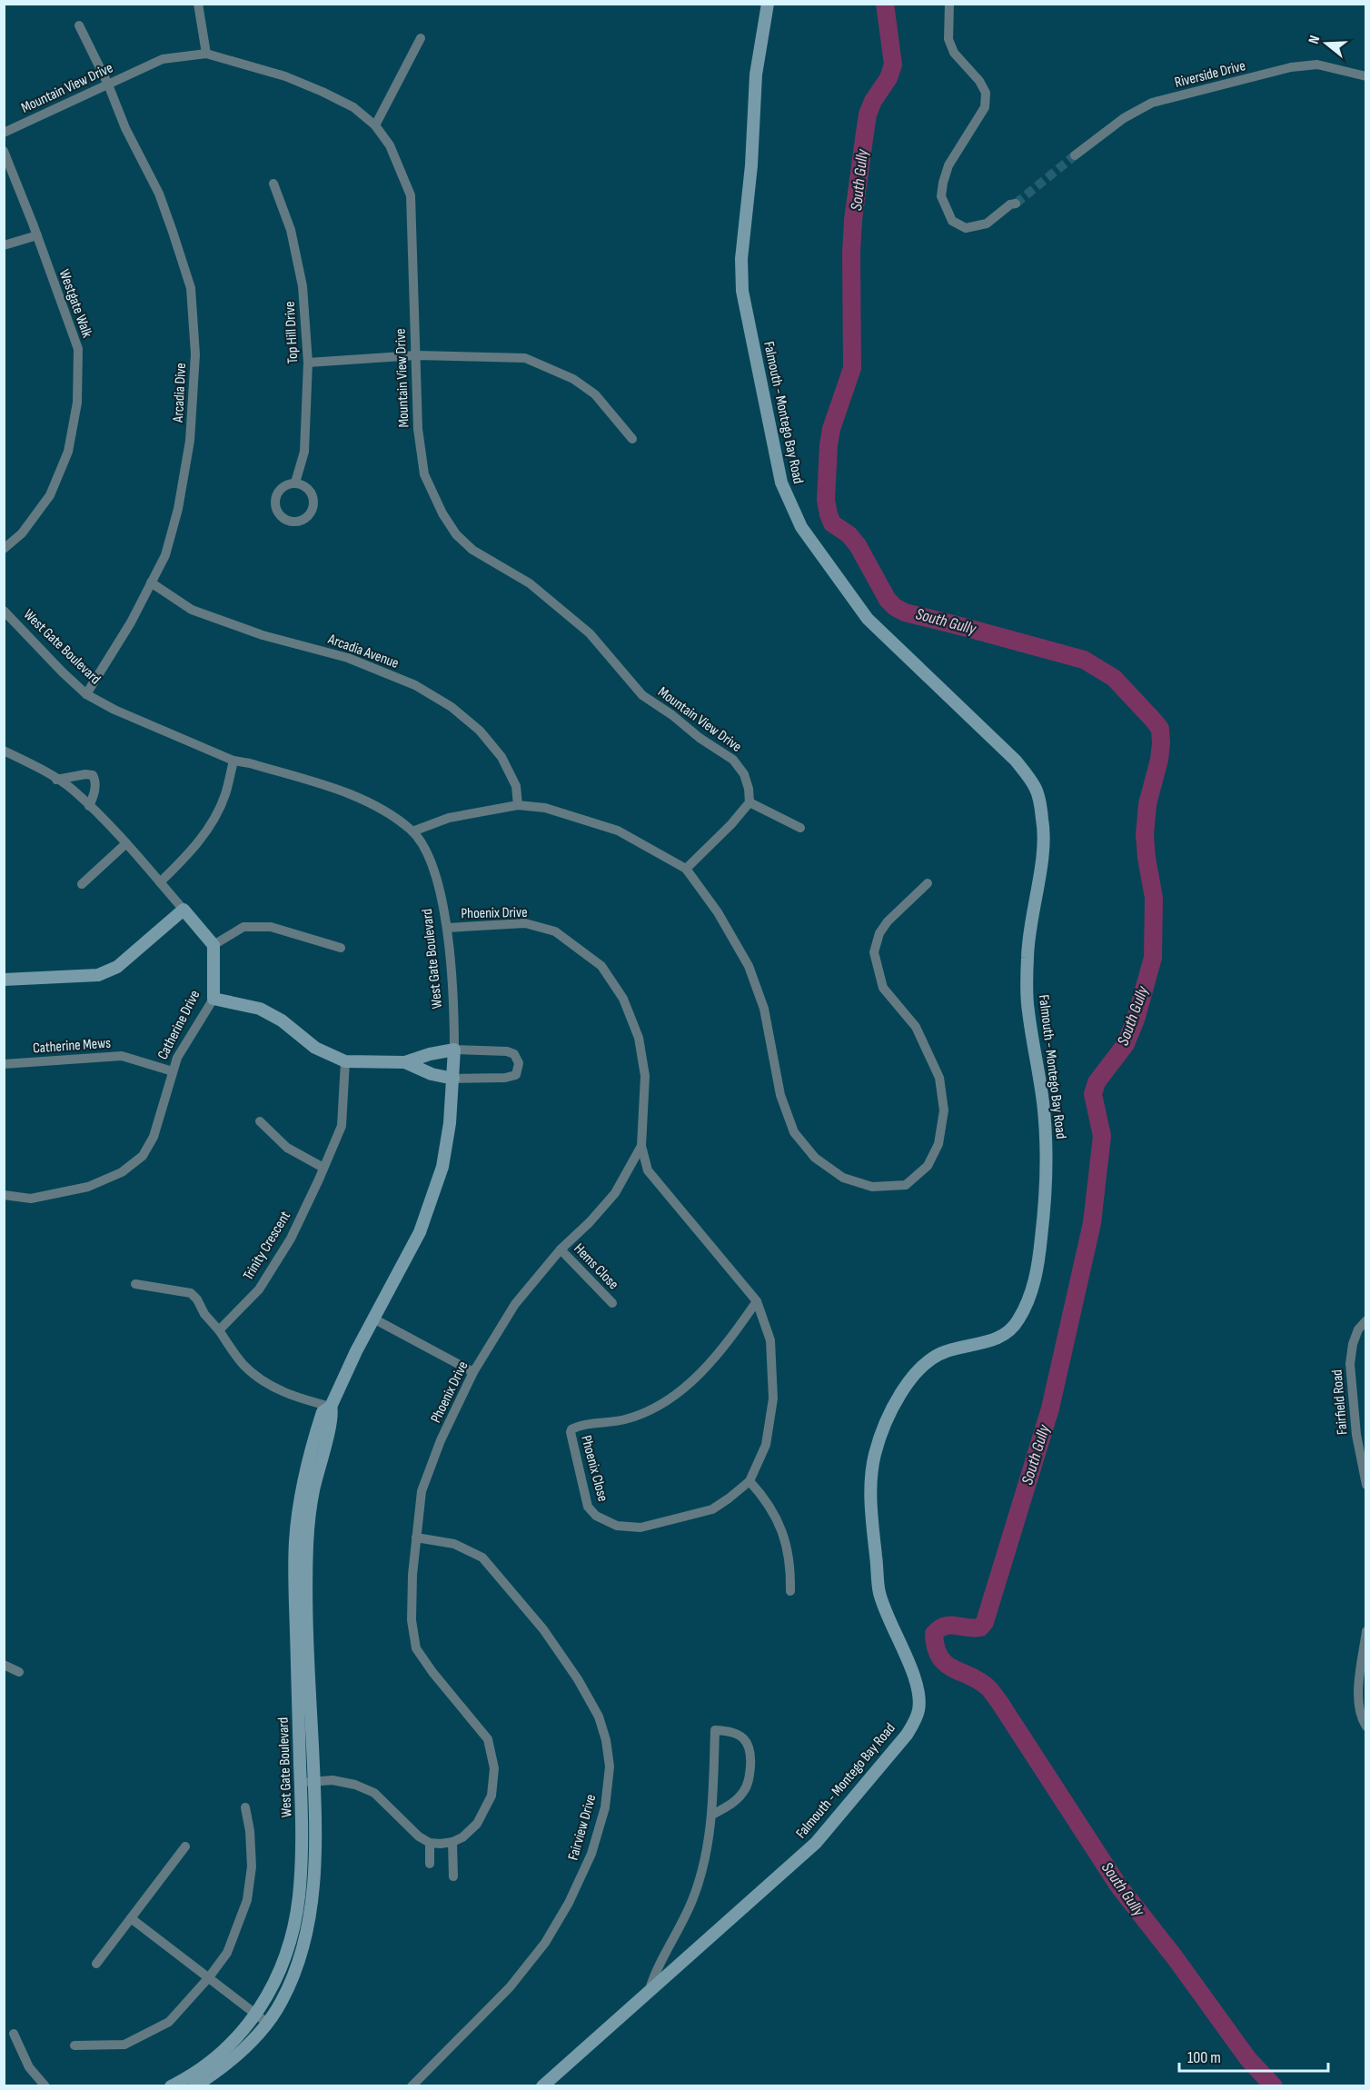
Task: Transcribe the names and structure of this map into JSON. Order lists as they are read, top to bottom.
{
  "streets": {
    "street": [
      "Riverside Drive",
      "Mountain View Drive",
      "Westgate Walk",
      "Top Hill Drive",
      "Arcadia Dive",
      "Falmouth - Montego Bay Road",
      "West Gate Boulevard",
      "Arcadia Avenue",
      "Phoenix Drive",
      "Catherine Drive",
      "Catherine Mews",
      "Trinity Crescent",
      "Hems Close",
      "Fairfield Road",
      "Phoenix Close",
      "Fairview Drive"
    ]
  },
  "crossings": [
    ["Mountain View Drive", "Arcadia Dive"],
    ["Arcadia Dive", "West Gate Boulevard"],
    ["Arcadia Dive", "Arcadia Avenue"],
    ["West Gate Boulevard", "Phoenix Drive"],
    ["Phoenix Drive", "Hems Close"],
    ["Phoenix Drive", "Phoenix Close"],
    ["Phoenix Drive", "Fairview Drive"],
    ["Catherine Drive", "Catherine Mews"]
  ],
  "water": ["South Gully"],
  "scale_bar": "100 m",
  "north": "left"
}
